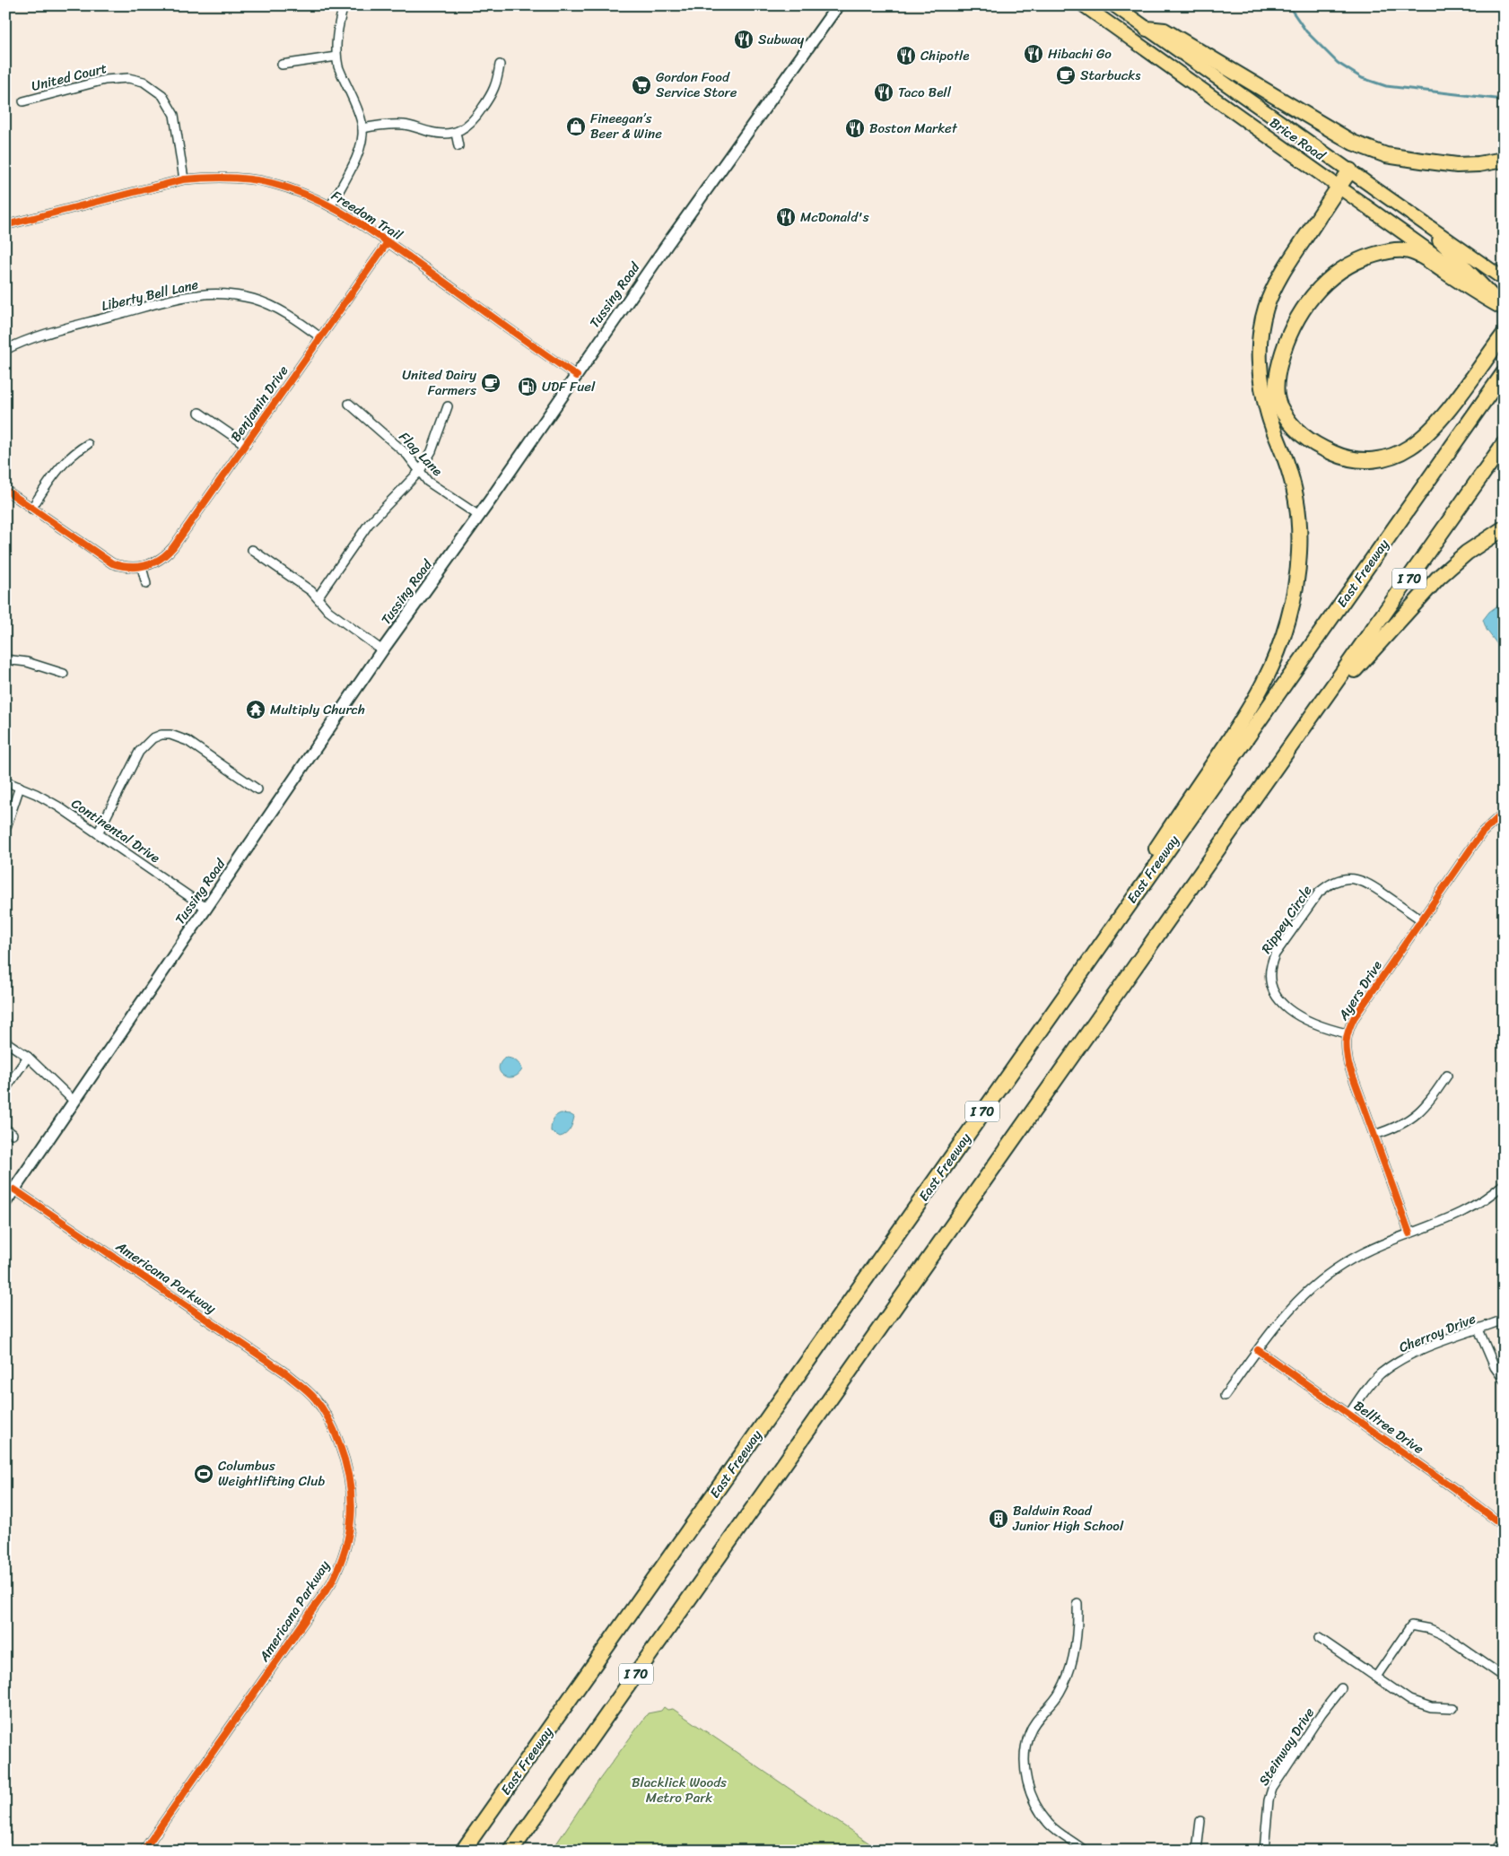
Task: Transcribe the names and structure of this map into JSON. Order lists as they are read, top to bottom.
{
  "streets": {
    "highway": ["East Freeway", "I 70"],
    "main road": ["Brice Road", "Tussing Road"],
    "street": [
      "United Court",
      "Freedom Trail",
      "Liberty Bell Lane",
      "Benjamin Drive",
      "Flag Lane",
      "Continental Drive",
      "Rippey Circle",
      "Ayers Drive",
      "Americana Parkway",
      "Cherroy Drive",
      "Belltree Drive",
      "Steinway Drive"
    ]
  },
  "crossings": [
    ["United Court", "Freedom Trail"],
    ["Freedom Trail", "Tussing Road"],
    ["Freedom Trail", "Benjamin Drive"],
    ["Liberty Bell Lane", "Benjamin Drive"],
    ["Tussing Road", "Flag Lane"],
    ["Tussing Road", "Continental Drive"],
    ["Tussing Road", "Americana Parkway"],
    ["Rippey Circle", "Ayers Drive"],
    ["Cherroy Drive", "Belltree Drive"]
  ],
  "parks": ["Blacklick Woods Metro Park"],
  "places": {
    "restaurant": [
      "Subway",
      "Hibachi Go",
      "Chipotle",
      "Taco Bell",
      "Boston Market",
      "McDonald's"
    ],
    "cafe": ["Starbucks", "United Dairy Farmers"],
    "supermarket": ["Gordon Food Service Store"],
    "shop": ["Fineegan’s Beer & Wine"],
    "fuel station": ["UDF Fuel"],
    "temple": ["Multiply Church"],
    "sports": ["Columbus Weightlifting Club"],
    "building": ["Baldwin Road Junior High School"]
  }
}
